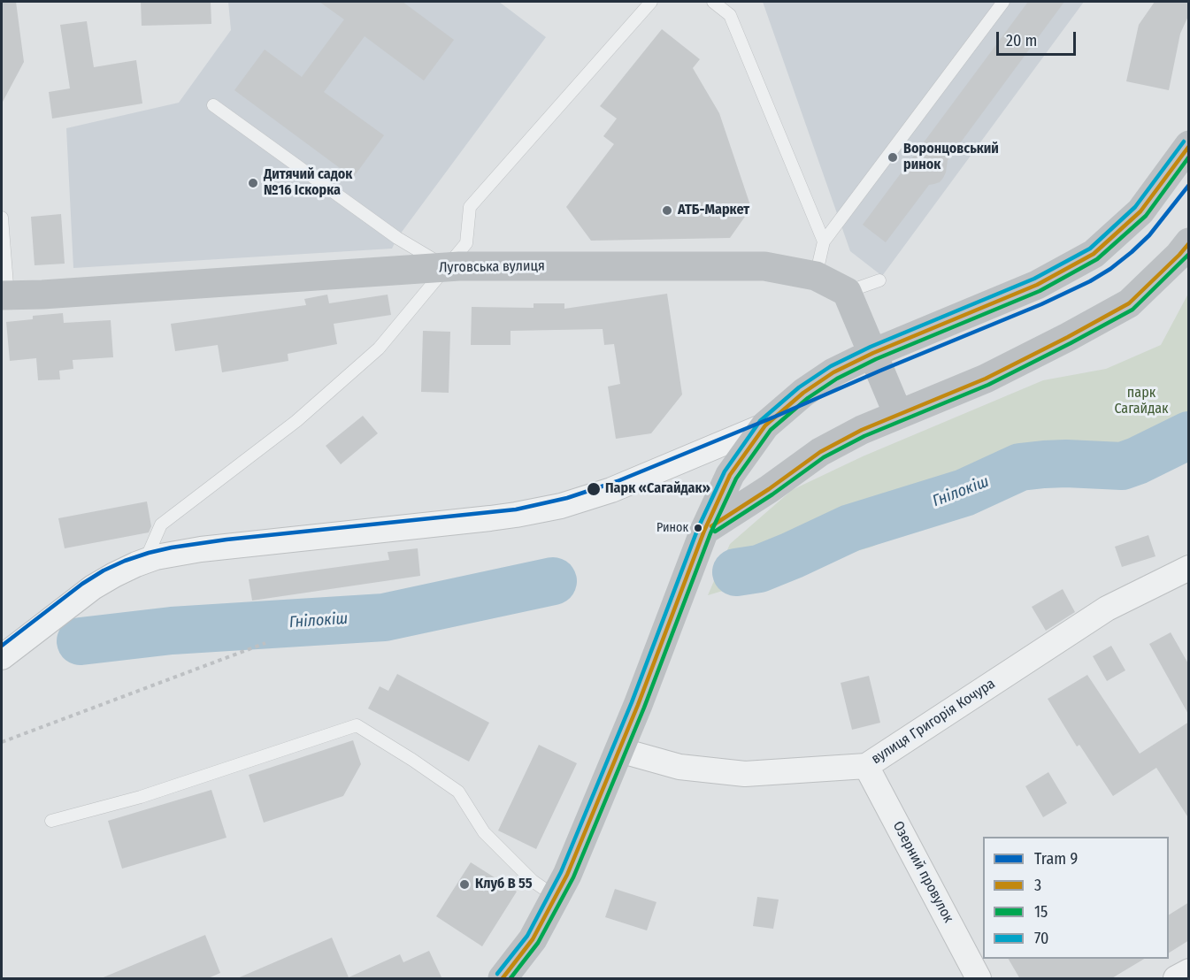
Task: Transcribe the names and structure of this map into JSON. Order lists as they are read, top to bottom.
{
  "streets": {
    "main road": ["Луговська вулиця"],
    "street": ["вулиця Григорія Кочура", "Озерний провулок"]
  },
  "crossings": [
    ["вулиця Григорія Кочура", "Озерний провулок"]
  ],
  "water": ["Гнілокіш"],
  "parks": ["парк Сагайдак"],
  "places": [
    "Воронцовський ринок",
    "Дитячий садок №16 Іскорка",
    "АТБ-Маркет",
    "Парк «Сагайдак»",
    "Ринок",
    "Клуб В 55"
  ],
  "lines": [
    "transit line 70",
    "transit line 3",
    "transit line 15",
    "tram line 9"
  ],
  "legend": [
    "Tram 9",
    "3",
    "15",
    "70"
  ],
  "scale_bar": "20 m"
}
